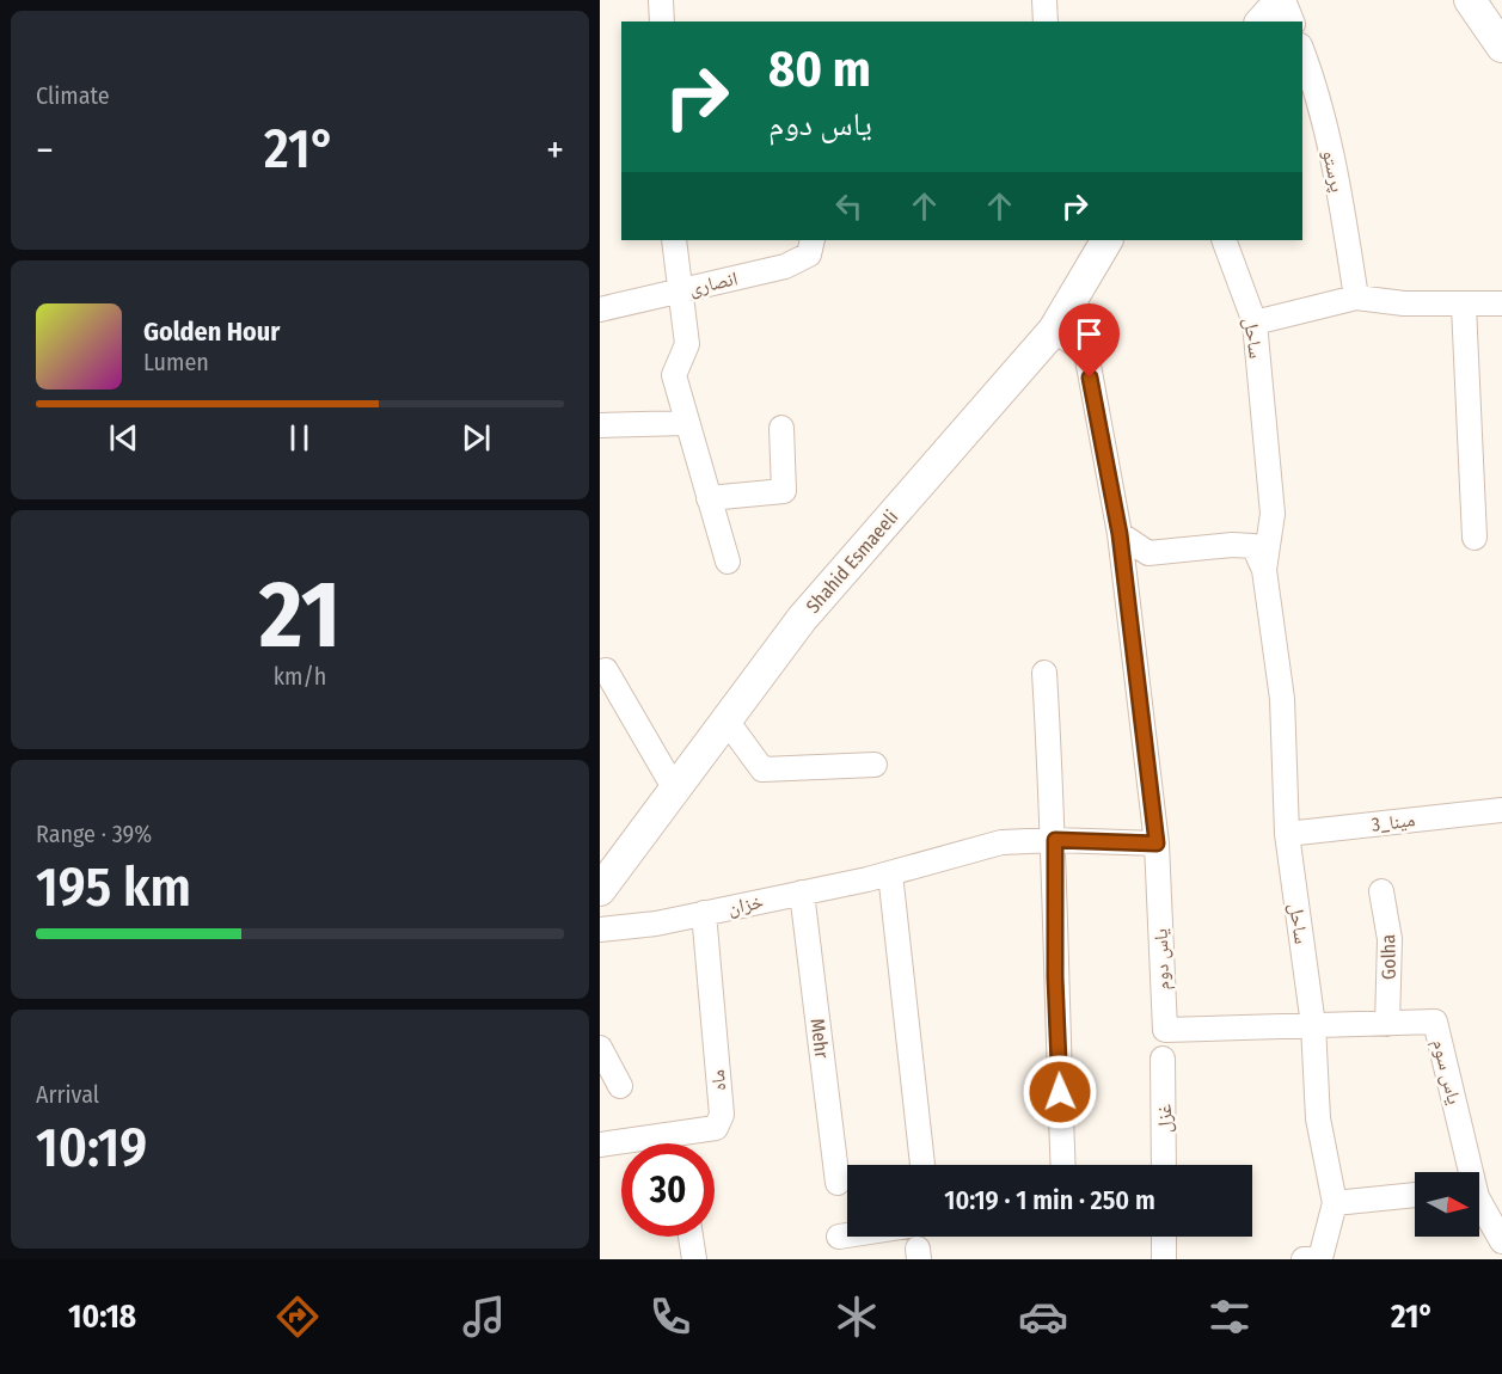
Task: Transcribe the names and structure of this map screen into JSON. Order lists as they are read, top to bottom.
{
  "streets": {
    "street": [
      "پرستو",
      "انصاری",
      "ساحل",
      "Shahid Esmaeeli",
      "مینا_3",
      "خزان",
      "Golha",
      "یاس دوم",
      "Mehr",
      "یاس سوم",
      "ماه",
      "غزل"
    ]
  },
  "crossings": [
    ["ساحل", "مینا_3"],
    ["ساحل", "یاس دوم"],
    ["ساحل", "یاس سوم"],
    ["خزان", "Mehr"],
    ["خزان", "ماه"],
    ["Golha", "یاس سوم"],
    ["یاس دوم", "یاس سوم"]
  ],
  "north": "right",
  "page": {
    "tile": [
      "Climate",
      ["21", "km/h"],
      ["Range · 39%", "195 km"],
      ["Arrival", "10:19"]
    ],
    "turn": ["80 m", "یاس دوم"],
    "heat": ["−", "21°", "+"],
    "song": ["Golden Hour", "Lumen"],
    "limit": "30",
    "trip": "10:19 · 1 min · 250 m",
    "tabs": ["10:18", "21°"]
  }
}
